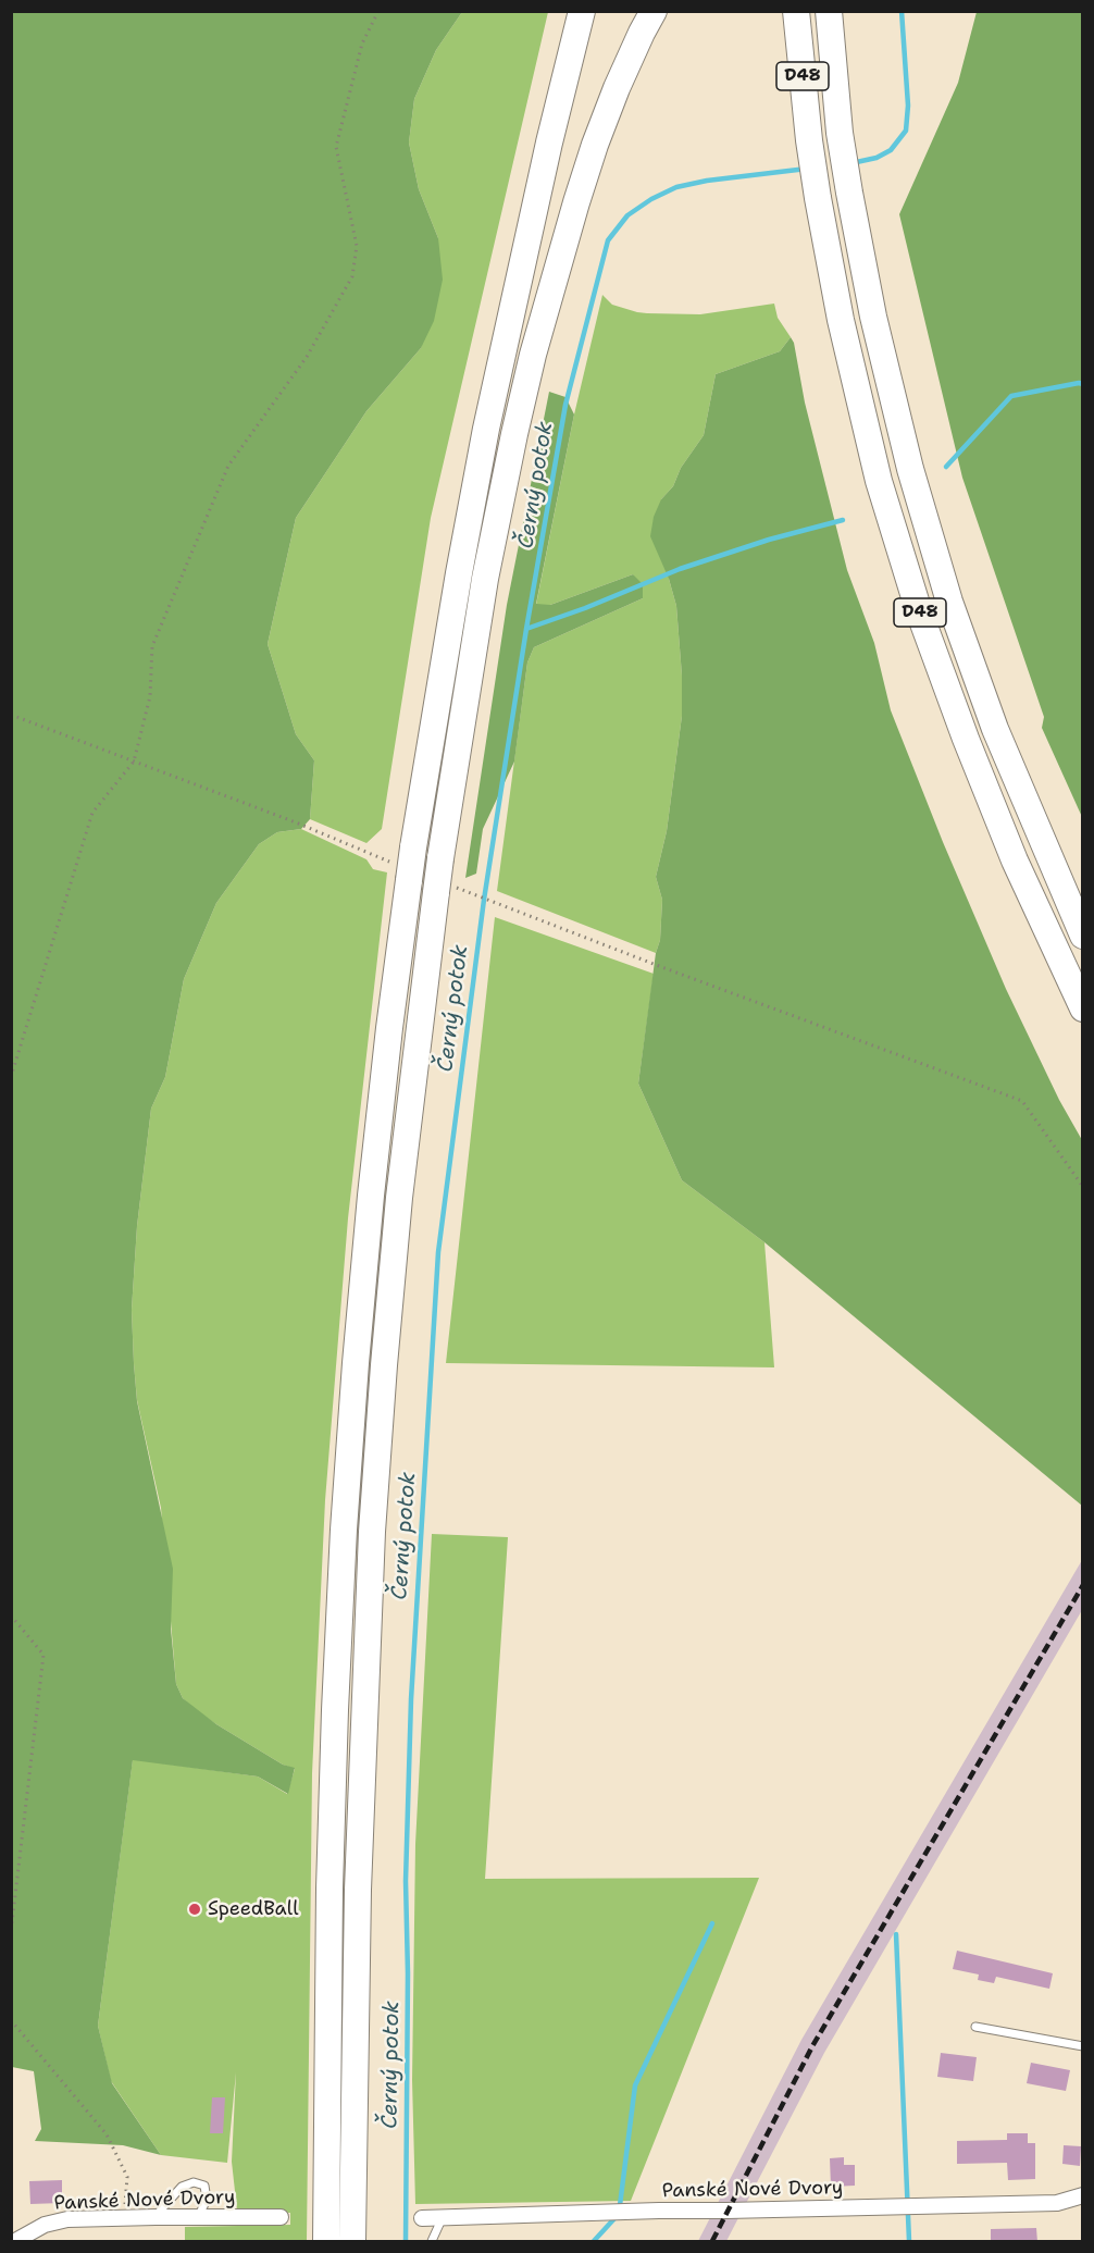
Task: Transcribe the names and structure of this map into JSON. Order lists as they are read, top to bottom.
{
  "streets": {
    "highway": ["D48"],
    "street": ["Panské Nové Dvory"]
  },
  "water": ["Černý potok"],
  "places": ["SpeedBall"]
}
